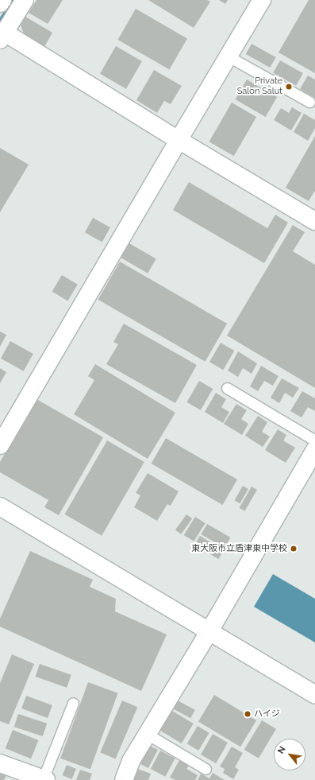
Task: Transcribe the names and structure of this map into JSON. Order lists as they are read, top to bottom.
{
  "places": ["Private Salon Salut", "東大阪市立盾津東中学校", "ハイジ"],
  "north": "top left"
}
